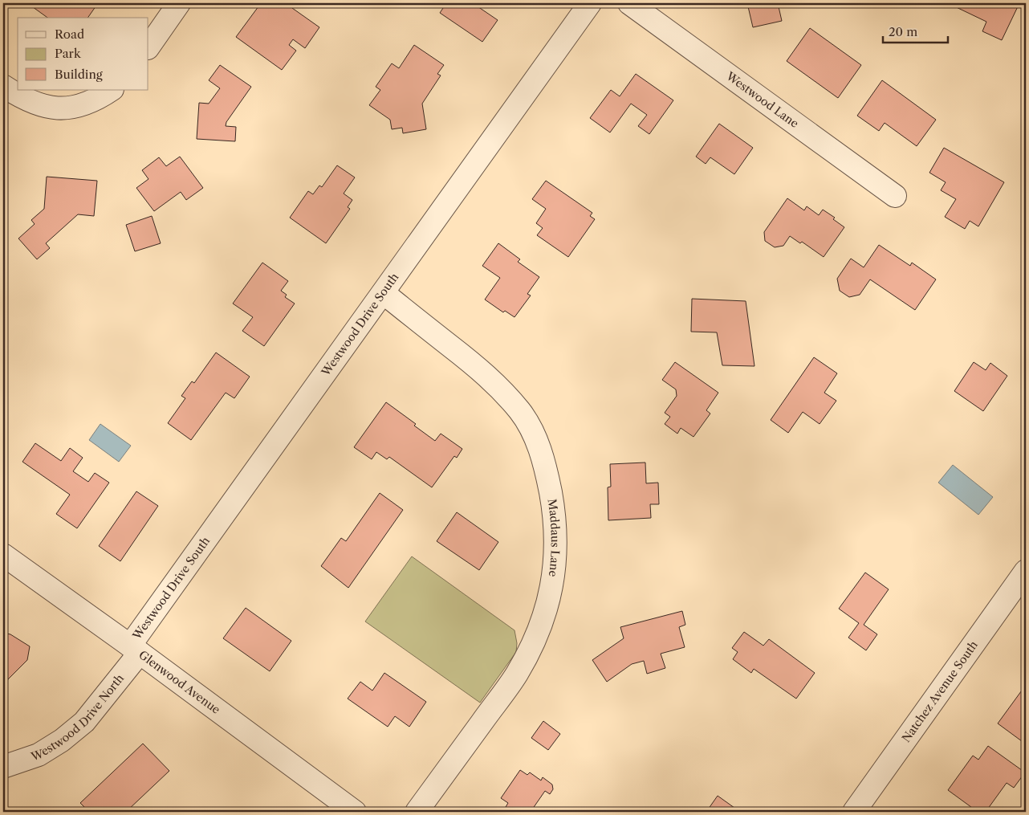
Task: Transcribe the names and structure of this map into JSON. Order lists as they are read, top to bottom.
{
  "streets": {
    "street": [
      "Westwood Lane",
      "Westwood Drive South",
      "Maddaus Lane",
      "Glenwood Avenue",
      "Natchez Avenue South",
      "Westwood Drive North"
    ]
  },
  "crossings": [
    ["Westwood Drive South", "Maddaus Lane"],
    ["Westwood Drive South", "Glenwood Avenue"],
    ["Westwood Drive South", "Westwood Drive North"],
    ["Glenwood Avenue", "Westwood Drive North"]
  ],
  "legend": ["Road", "Park", "Building"],
  "scale_bar": "20 m"
}
